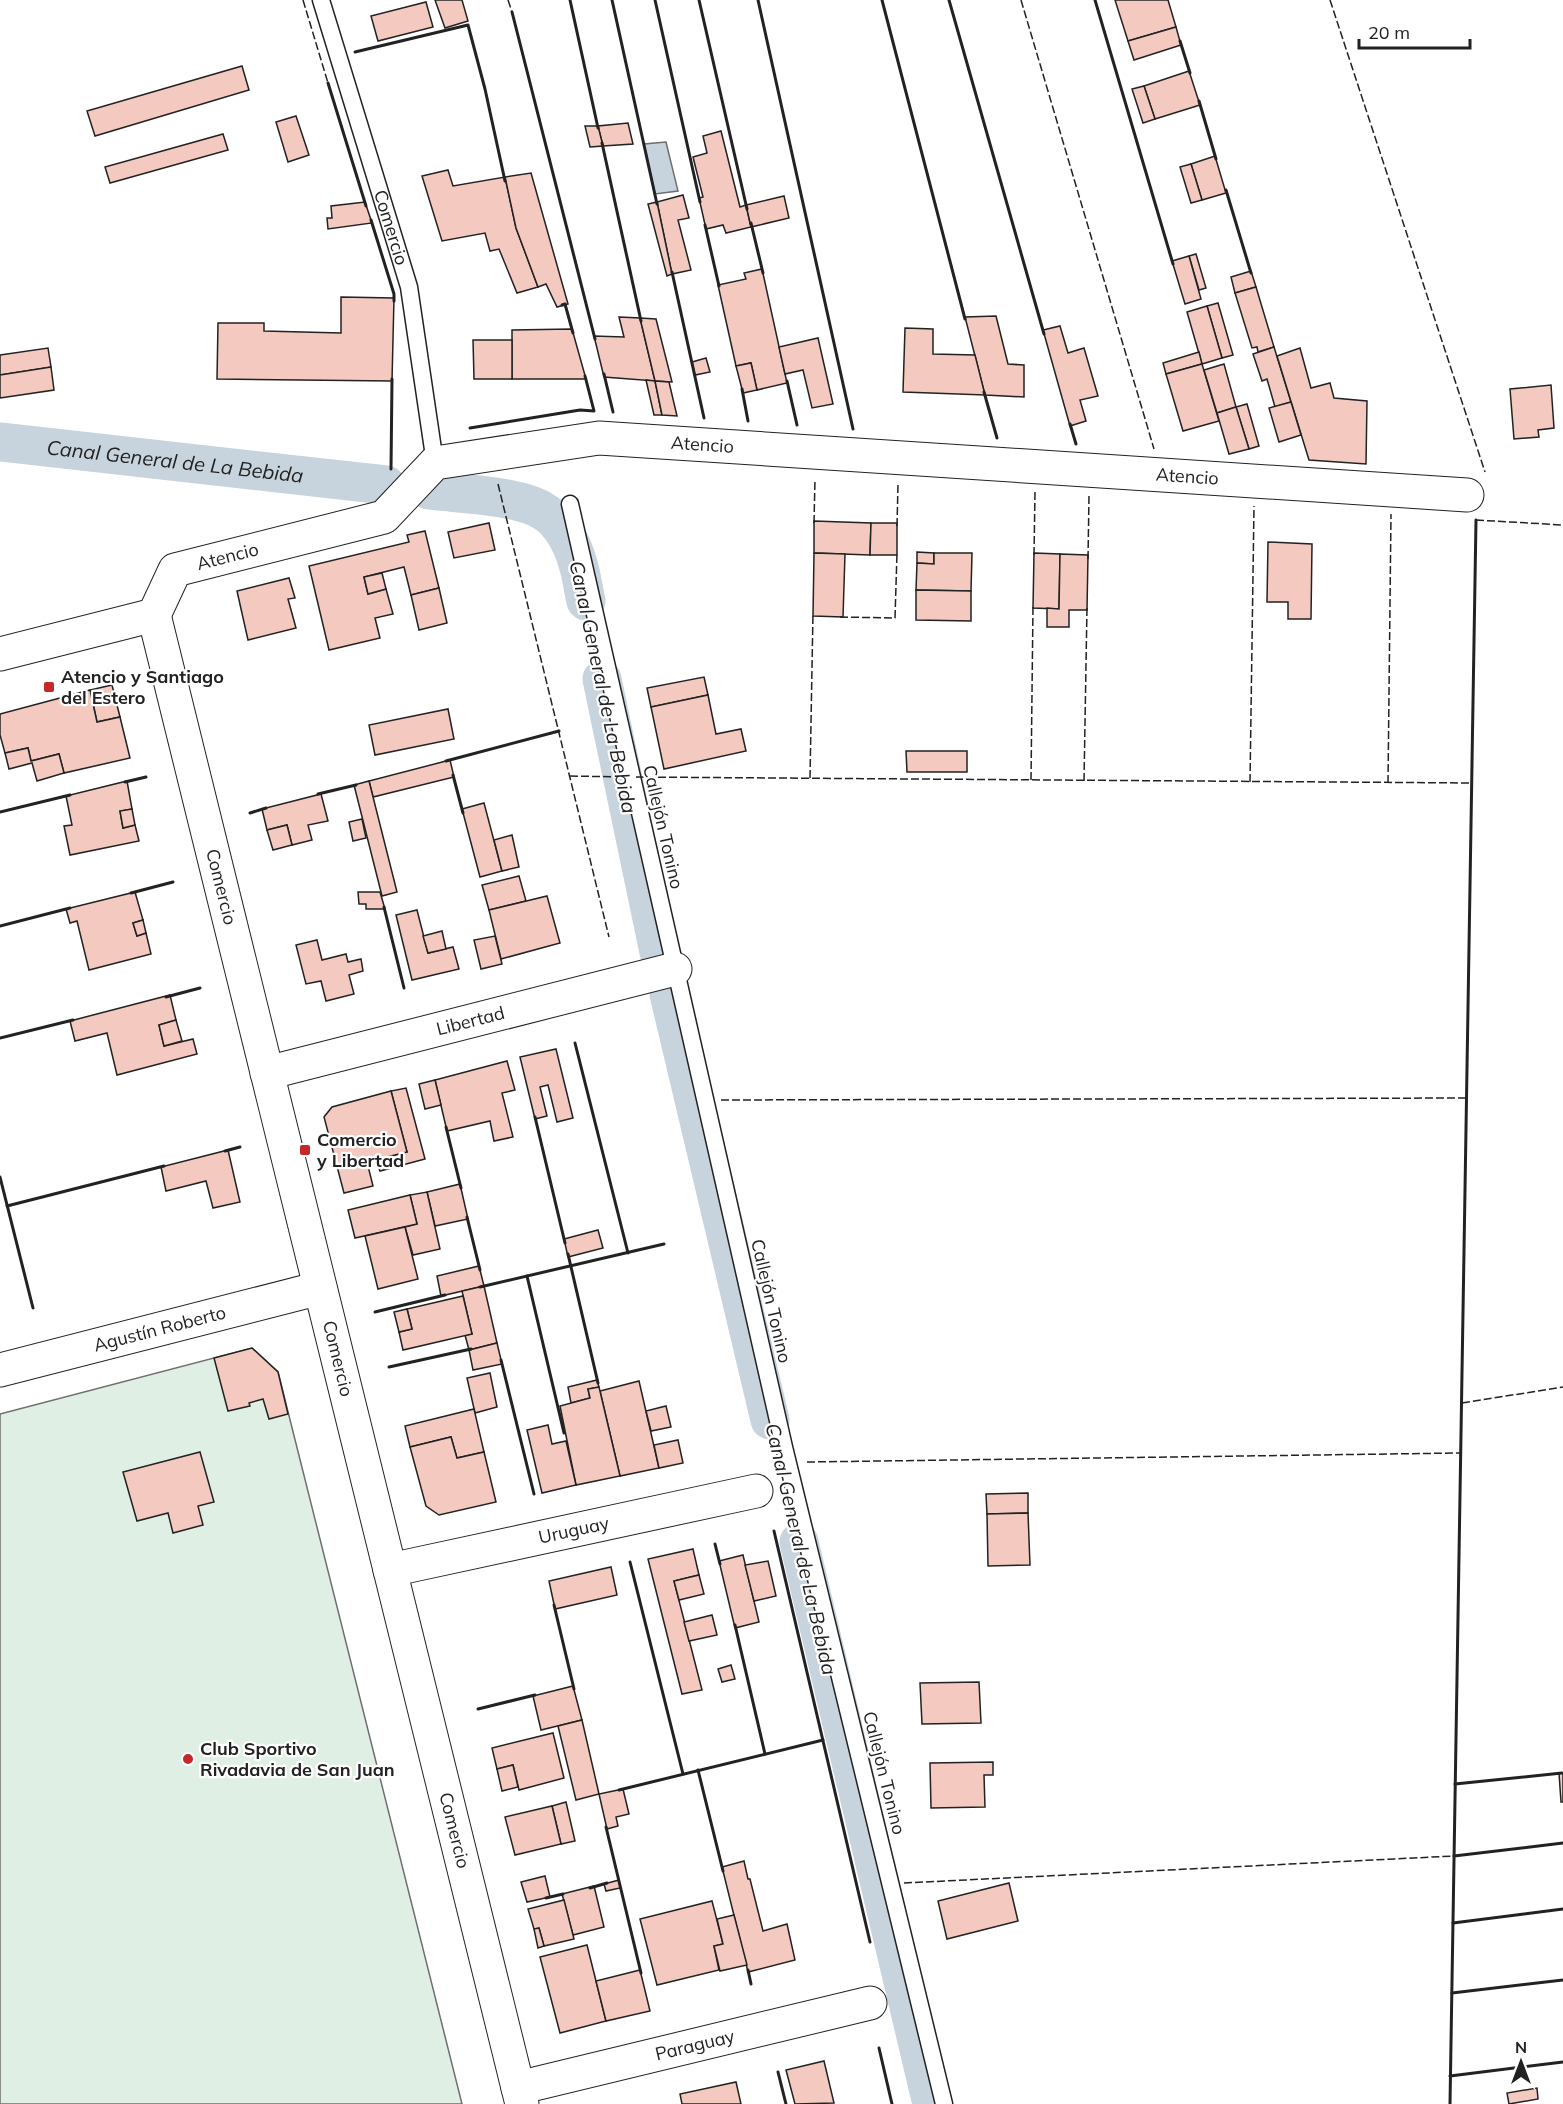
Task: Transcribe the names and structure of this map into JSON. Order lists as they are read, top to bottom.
{
  "streets": {
    "street": [
      "Comercio",
      "Atencio",
      "Libertad",
      "Agustín Roberto",
      "Uruguay",
      "Paraguay"
    ],
    "lane": ["Callejón Tonino"]
  },
  "crossings": [
    ["Comercio", "Atencio"],
    ["Comercio", "Libertad"],
    ["Comercio", "Agustín Roberto"],
    ["Comercio", "Uruguay"],
    ["Comercio", "Paraguay"],
    ["Callejón Tonino", "Libertad"]
  ],
  "water": ["Canal General de La Bebida"],
  "places": {
    "transit": ["Atencio y Santiago del Estero", "Comercio y Libertad"],
    "other": ["Club Sportivo Rivadavia de San Juan"]
  },
  "scale_bar": "20 m",
  "north": "top"
}
